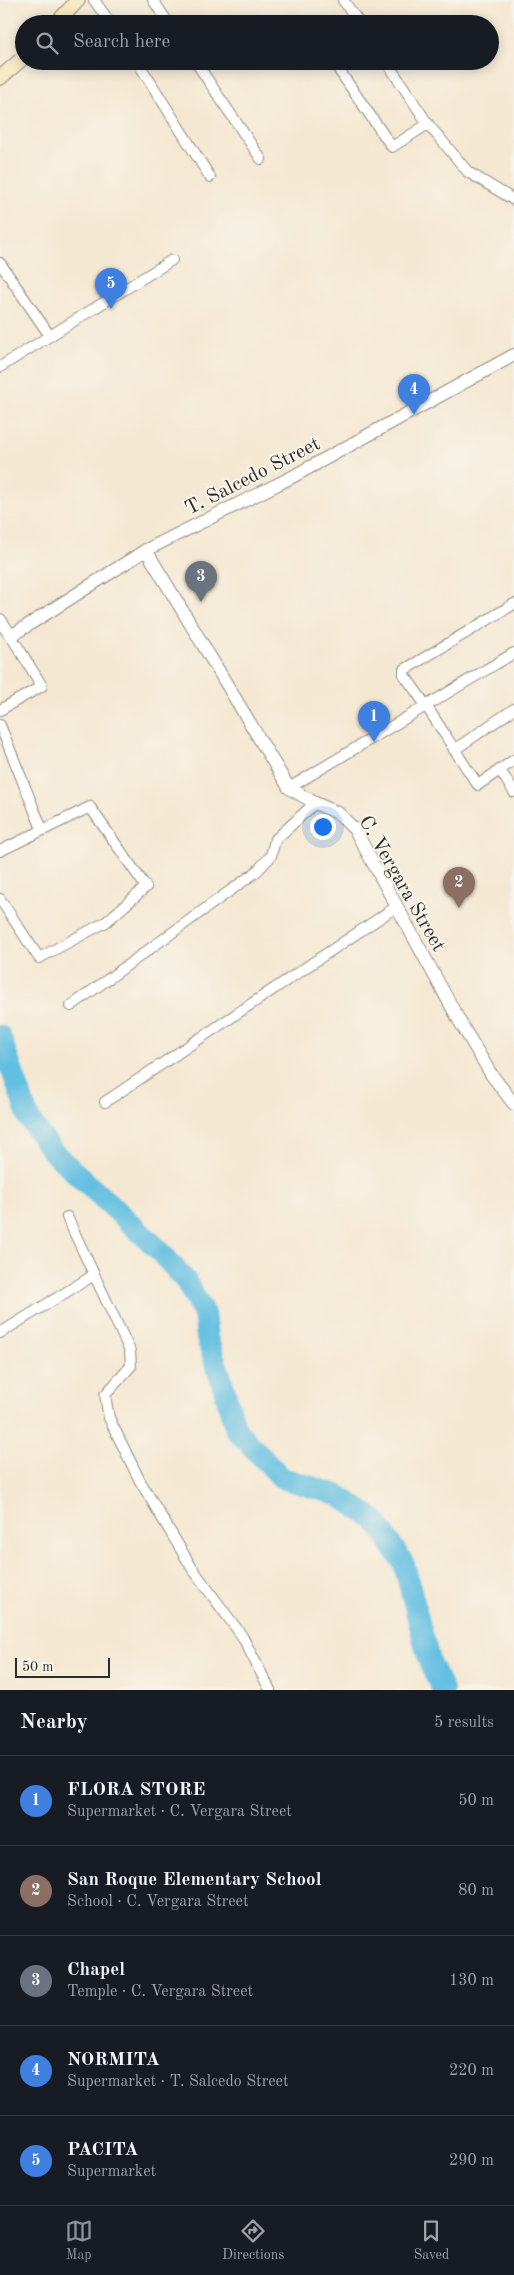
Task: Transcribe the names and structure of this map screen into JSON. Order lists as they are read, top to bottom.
{
  "streets": {
    "street": ["T. Salcedo Street", "C. Vergara Street"]
  },
  "crossings": [
    ["T. Salcedo Street", "C. Vergara Street"]
  ],
  "scale_bar": "50 m",
  "page": {
    "search": "Search here",
    "pins": [
      "5",
      "4",
      "3",
      "1",
      "2"
    ],
    "scale": "50 m",
    "heading": ["Nearby", "5 results"],
    "list": [
      {
        "mark": "1",
        "name": "FLORA STORE",
        "note": "Supermarket · C. Vergara Street",
        "value": "50 m"
      },
      {
        "mark": "2",
        "name": "San Roque Elementary School",
        "note": "School · C. Vergara Street",
        "value": "80 m"
      },
      {
        "mark": "3",
        "name": "Chapel",
        "note": "Temple · C. Vergara Street",
        "value": "130 m"
      },
      {
        "mark": "4",
        "name": "NORMITA",
        "note": "Supermarket · T. Salcedo Street",
        "value": "220 m"
      },
      {
        "mark": "5",
        "name": "PACITA",
        "note": "Supermarket",
        "value": "290 m"
      }
    ],
    "nav": ["Map", "Directions", "Saved"]
  }
}
